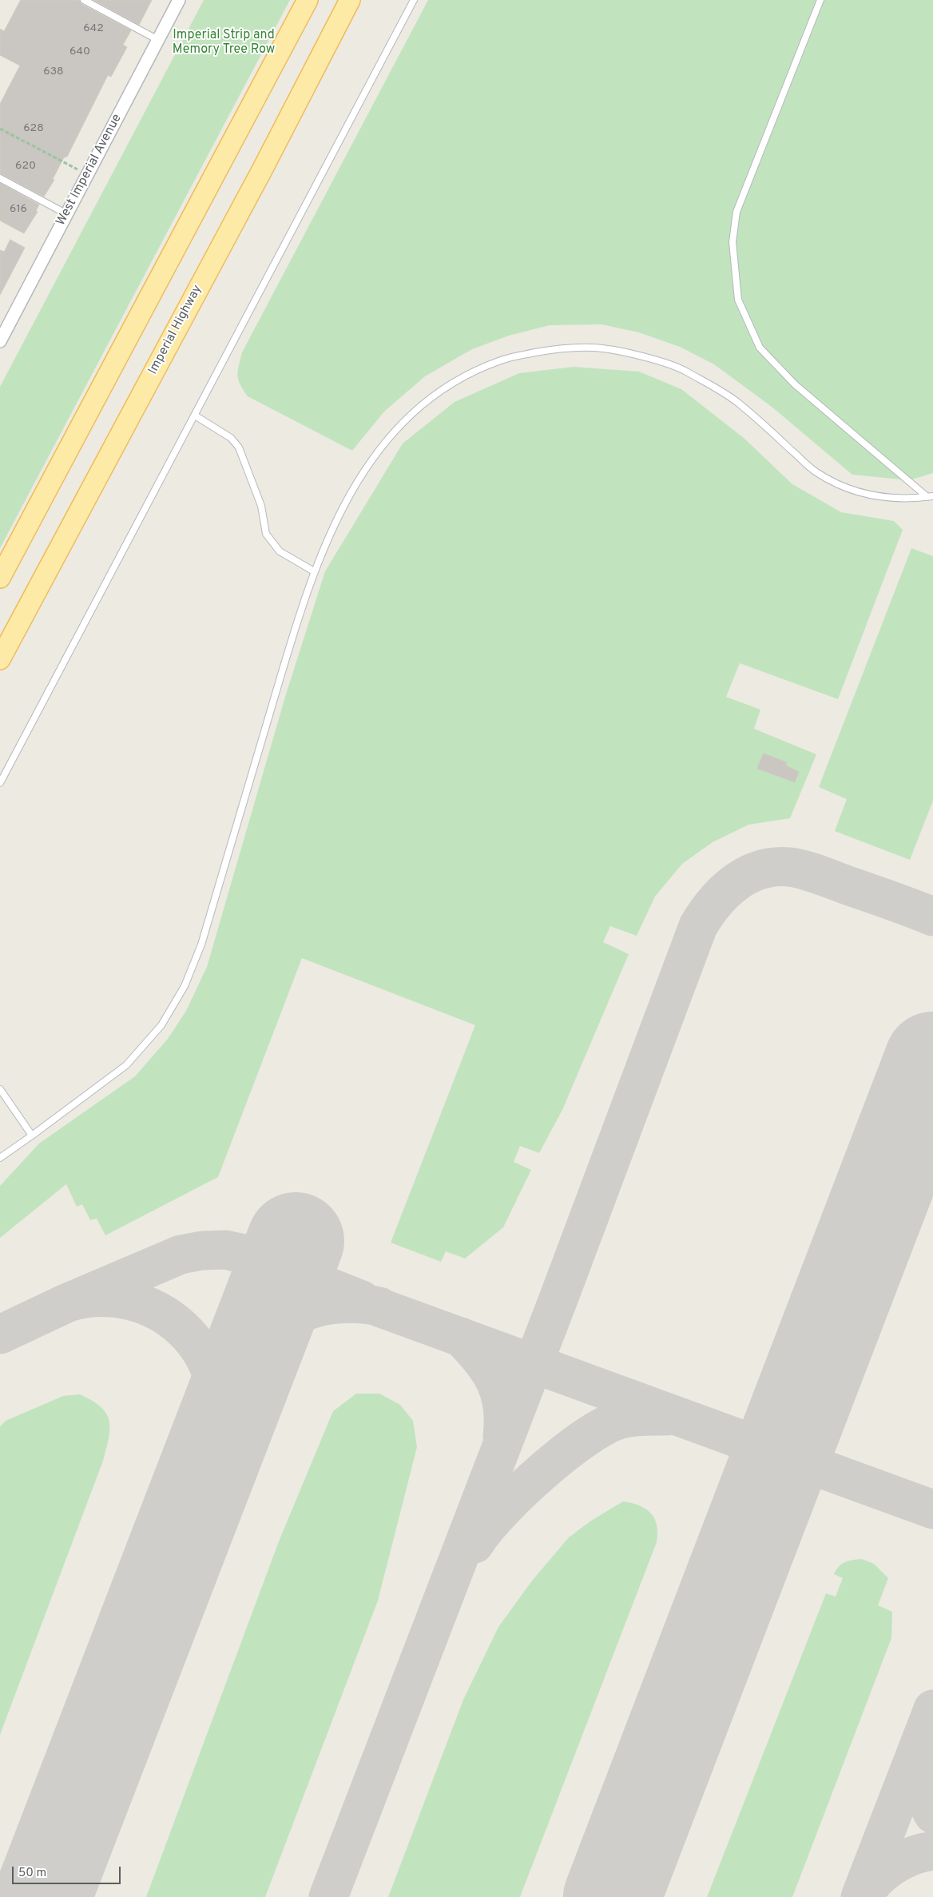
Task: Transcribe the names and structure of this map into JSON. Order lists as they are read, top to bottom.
{
  "streets": {
    "main road": ["Imperial Highway"],
    "street": ["West Imperial Avenue"]
  },
  "parks": ["Imperial Strip and Memory Tree Row"],
  "house_numbers": [
    "642",
    "640",
    "638",
    "628",
    "620",
    "616"
  ],
  "scale_bar": "50 m"
}
